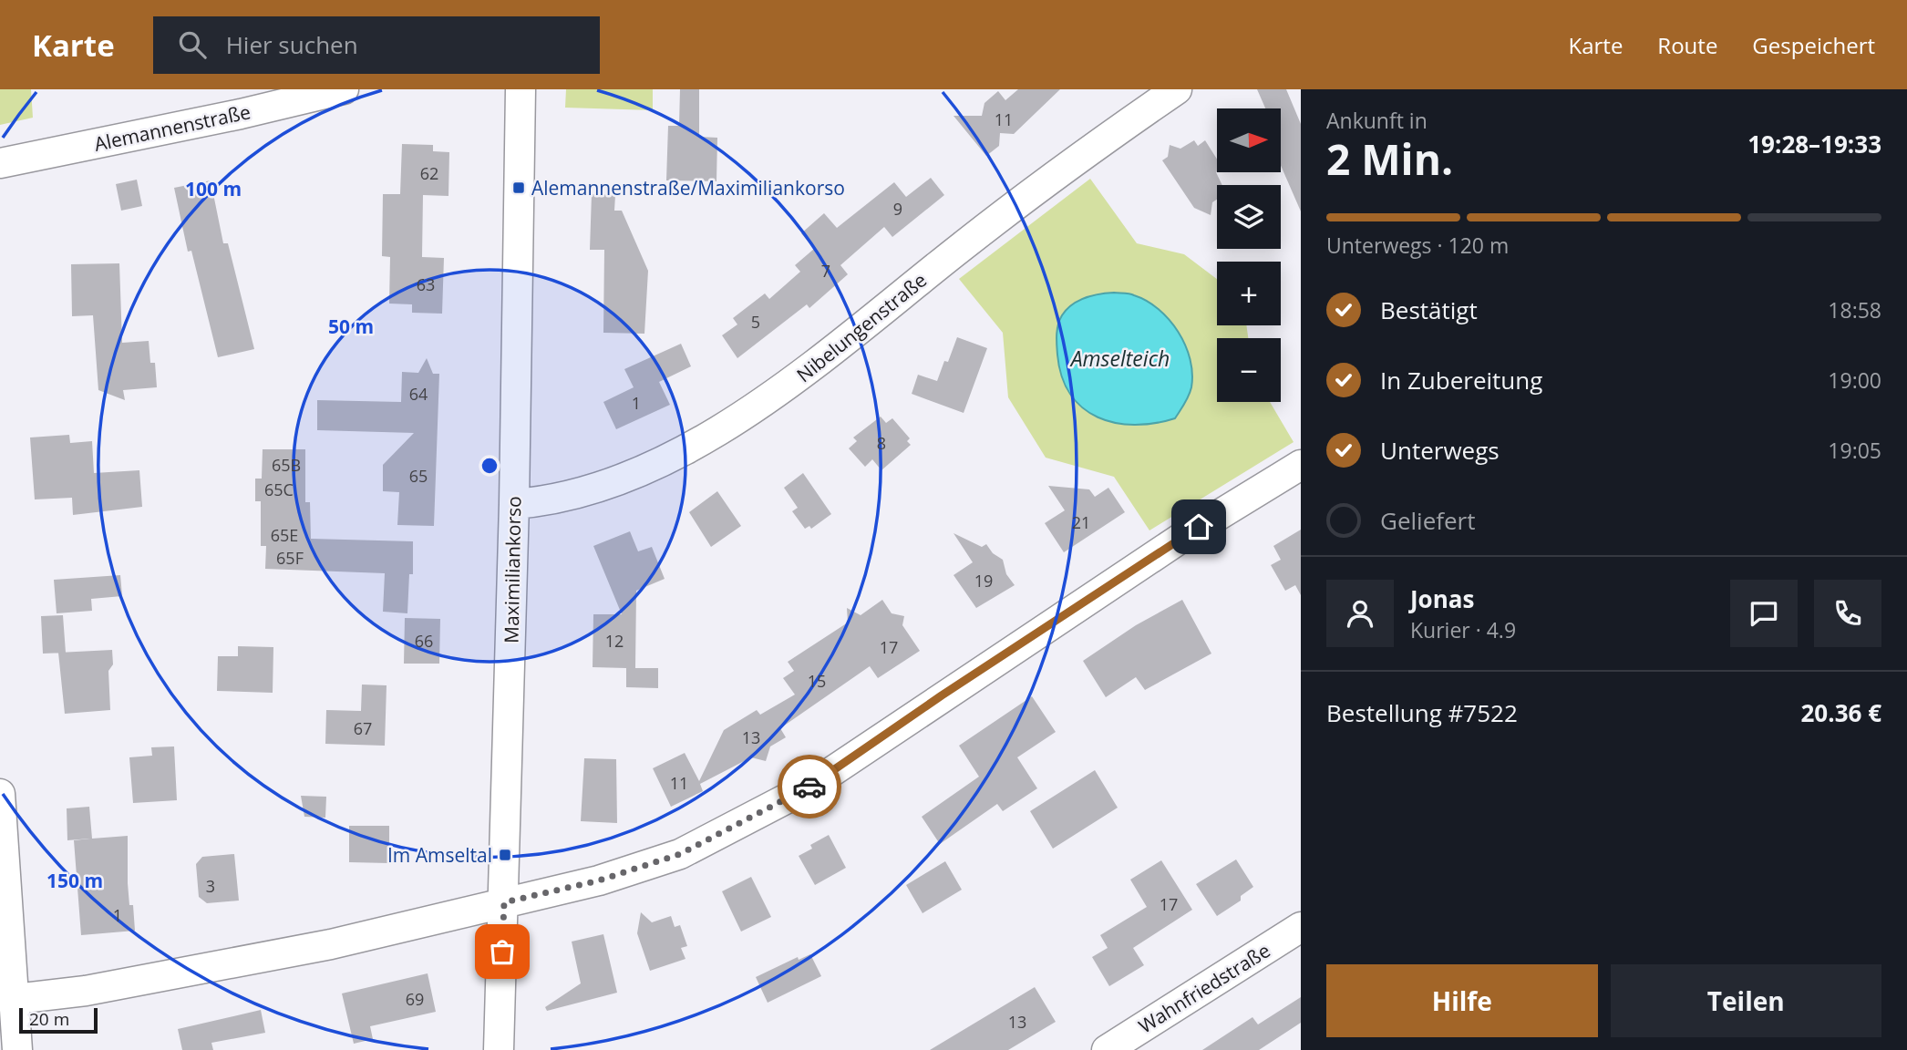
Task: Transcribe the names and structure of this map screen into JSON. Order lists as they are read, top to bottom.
{
  "streets": {
    "street": [
      "Alemannenstraße",
      "Nibelungenstraße",
      "Maximiliankorso",
      "Wahnfriedstraße"
    ]
  },
  "crossings": [
    ["Nibelungenstraße", "Maximiliankorso"]
  ],
  "water": ["Amselteich"],
  "places": {
    "transit": ["Alemannenstraße/Maximiliankorso", "Im Amseltal"]
  },
  "house_numbers": [
    "11",
    "62",
    "9",
    "7",
    "63",
    "5",
    "64",
    "1",
    "8",
    "65B",
    "65",
    "65C",
    "21",
    "65E",
    "65F",
    "19",
    "66",
    "12",
    "17",
    "15",
    "67",
    "13",
    "11",
    "3",
    "17",
    "1",
    "69",
    "13"
  ],
  "scale_bar": "20 m",
  "north": "right",
  "page": {
    "header": "Karte",
    "search": "Hier suchen",
    "nav": ["Karte", "Route", "Gespeichert"],
    "heading": ["2 Min.", "Ankunft in", "19:28–19:33"],
    "panel": [
      "Jonas",
      "Kurier · 4.9",
      "Bestellung #7522",
      "20.36 €"
    ],
    "map_buttons": ["+", "−"],
    "bar": "Unterwegs · 120 m",
    "list": [
      ["Bestätigt", "18:58"],
      ["In Zubereitung", "19:00"],
      ["Unterwegs", "19:05"],
      "Geliefert"
    ],
    "buttons": ["Hilfe", "Teilen"],
    "scale": "20 m"
  },
  "rings": ["100 m", "50 m", "150 m"]
}
